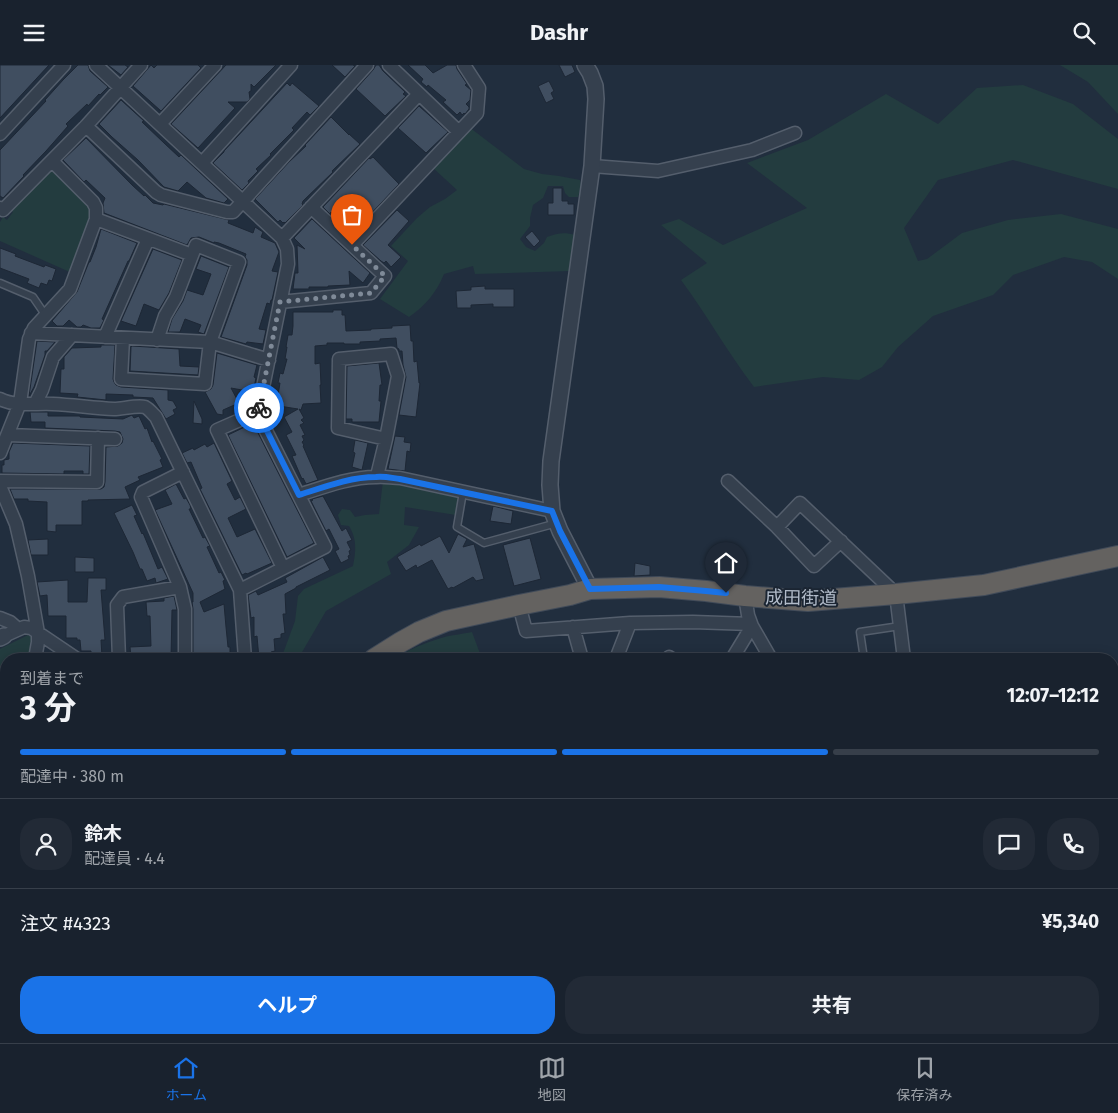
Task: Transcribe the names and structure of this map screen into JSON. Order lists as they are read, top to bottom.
{
  "streets": {
    "highway": ["成田街道"]
  },
  "page": {
    "header": "Dashr",
    "heading": ["3 分", "到着まで", "12:07–12:12"],
    "panel": [
      "鈴木",
      "配達員 · 4.4",
      "注文 #4323",
      "¥5,340"
    ],
    "bar": "配達中 · 380 m",
    "buttons": ["ヘルプ", "共有"],
    "tabs": ["ホーム", "地図", "保存済み"]
  }
}
